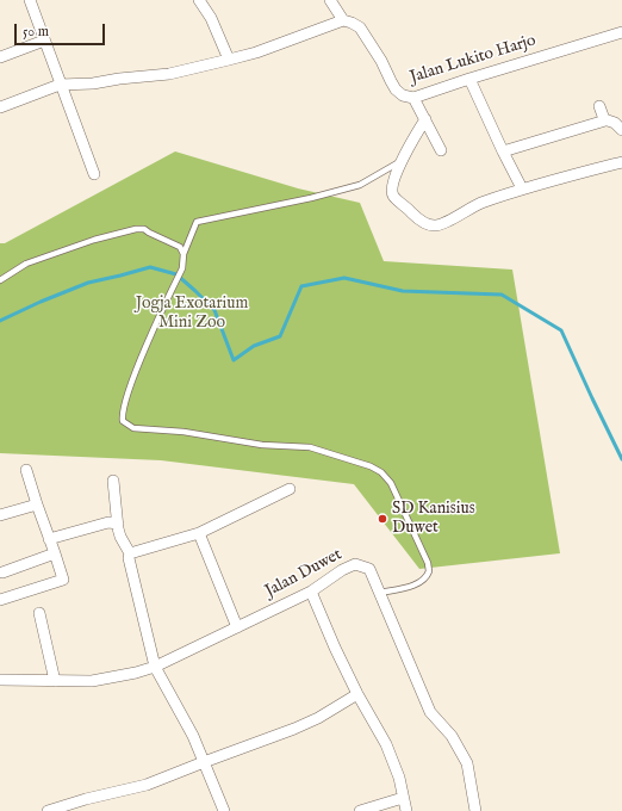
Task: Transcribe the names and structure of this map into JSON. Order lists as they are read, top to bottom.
{
  "streets": {
    "street": ["Jalan Lukito Harjo", "Jalan Duwet"]
  },
  "parks": ["Jogja Exotarium Mini Zoo"],
  "places": ["SD Kanisius Duwet"],
  "scale_bar": "50 m"
}
